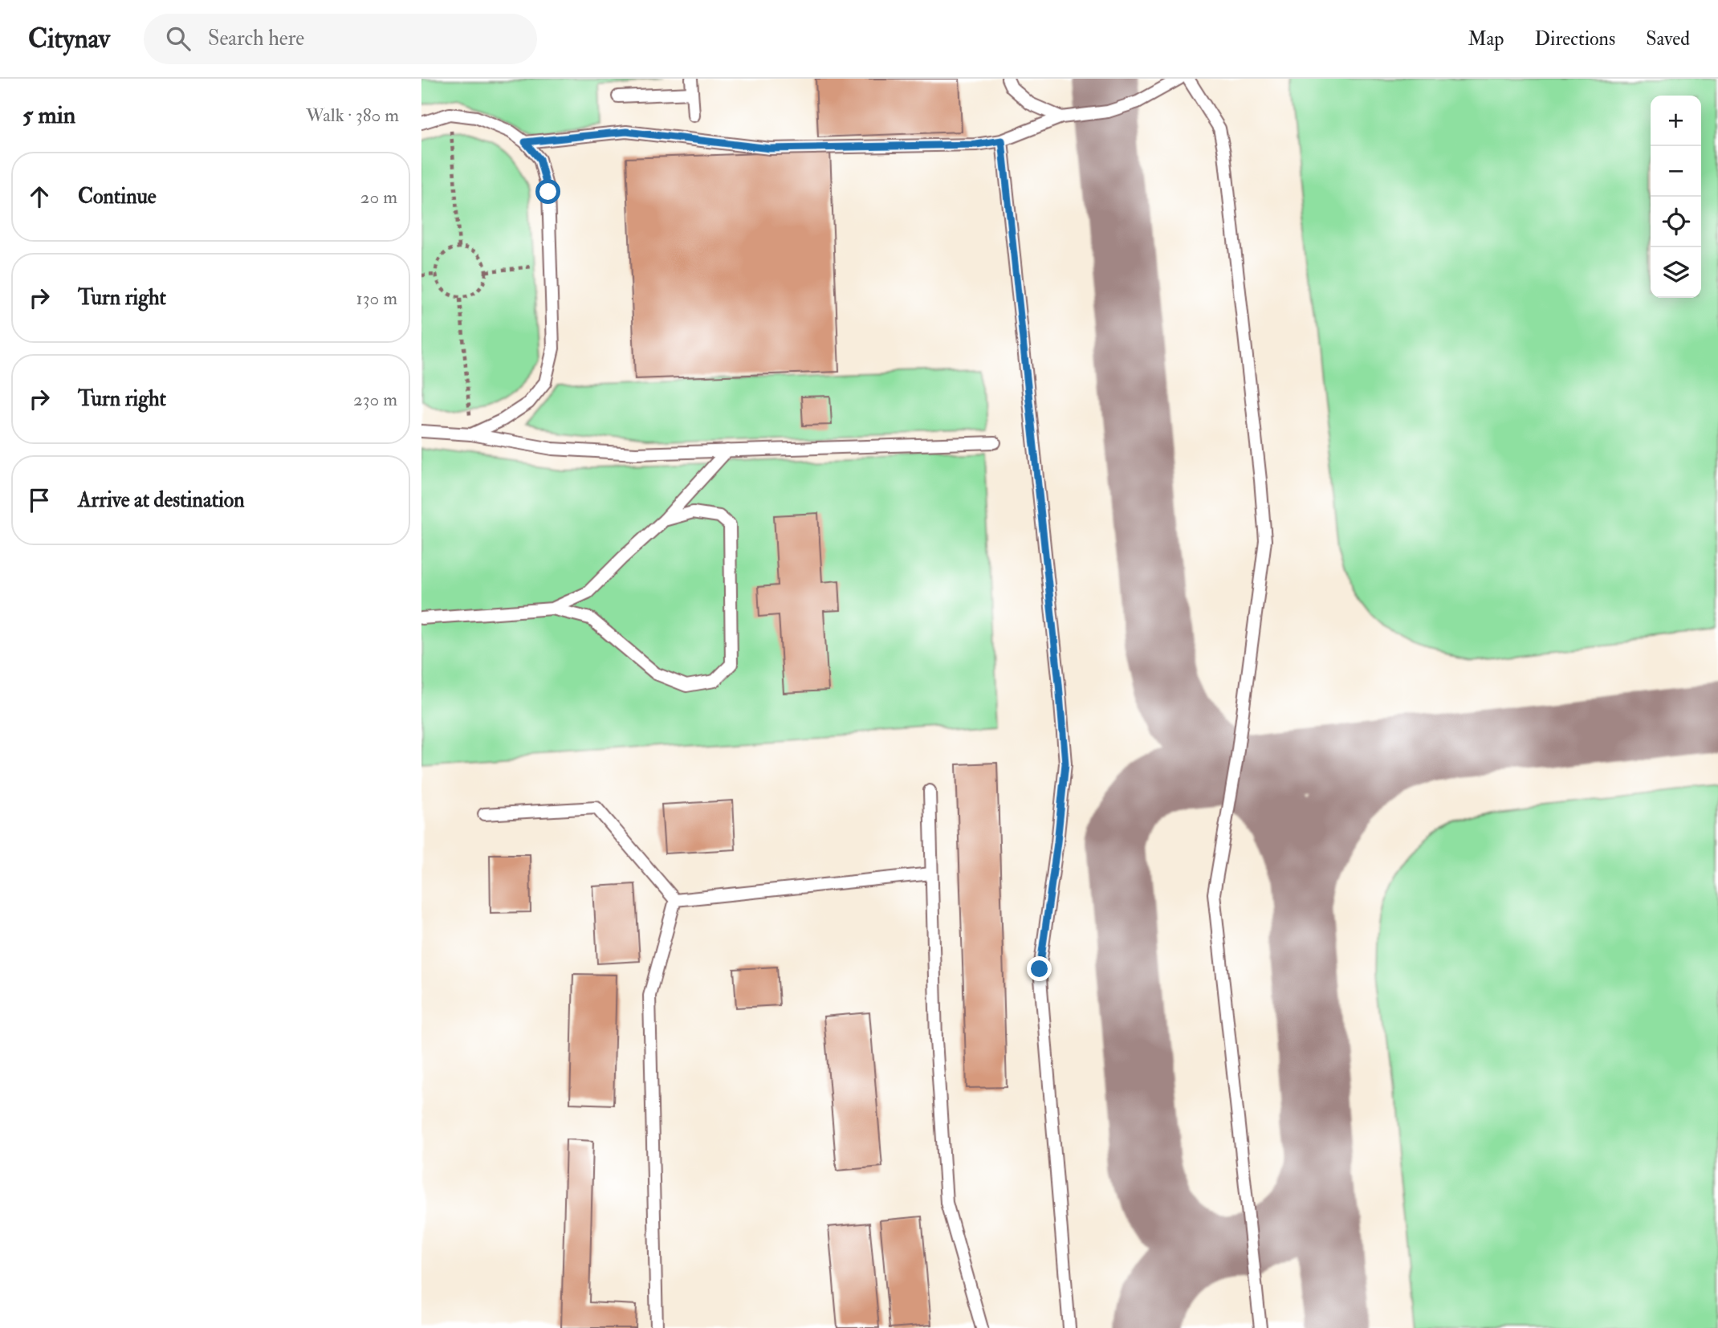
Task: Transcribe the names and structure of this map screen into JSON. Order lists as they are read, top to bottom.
{
  "page": {
    "header": "Citynav",
    "search": "Search here",
    "nav": ["Map", "Directions", "Saved"],
    "heading": ["5 min", "Walk · 380 m"],
    "map_buttons": ["+", "−"],
    "list": [
      ["Continue", "20 m"],
      ["Turn right", "130 m"],
      ["Turn right", "230 m"],
      "Arrive at destination"
    ]
  }
}
